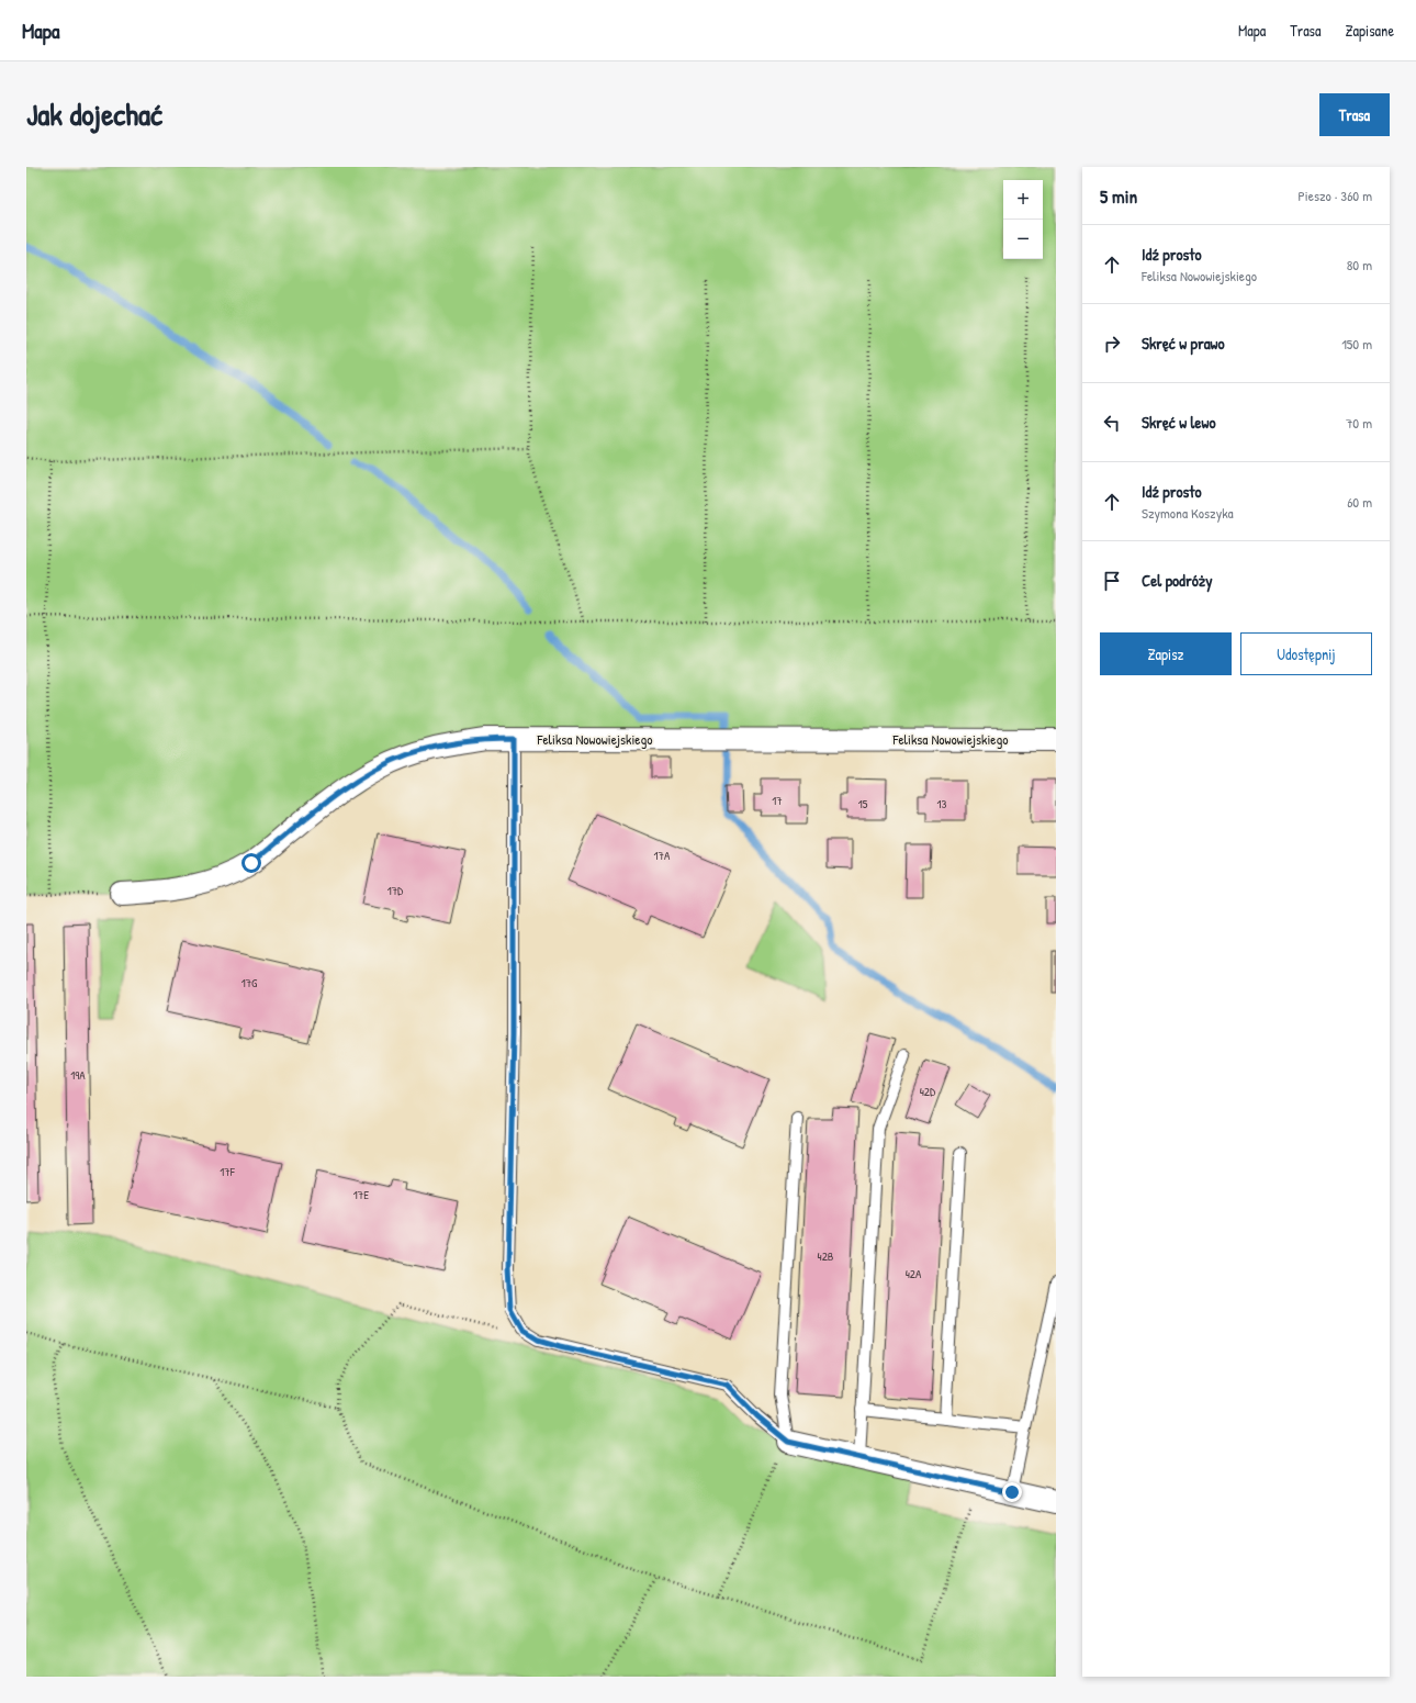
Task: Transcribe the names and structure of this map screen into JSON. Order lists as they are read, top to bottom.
{
  "streets": {
    "street": ["Feliksa Nowowiejskiego"]
  },
  "house_numbers": [
    "17",
    "15",
    "13",
    "17A",
    "17D",
    "17G",
    "19A",
    "42D",
    "17F",
    "17E",
    "42B",
    "42A"
  ],
  "page": {
    "header": "Mapa",
    "nav": ["Mapa", "Trasa", "Zapisane"],
    "title": "Jak dojechać",
    "buttons": [
      "Trasa",
      ["Zapisz", "Udostępnij"]
    ],
    "heading": ["5 min", "Pieszo · 360 m"],
    "map_buttons": ["+", "−"],
    "list": [
      ["Idź prosto", "Feliksa Nowowiejskiego", "80 m"],
      ["Skręć w prawo", "150 m"],
      ["Skręć w lewo", "70 m"],
      ["Idź prosto", "Szymona Koszyka", "60 m"],
      "Cel podróży"
    ]
  }
}
